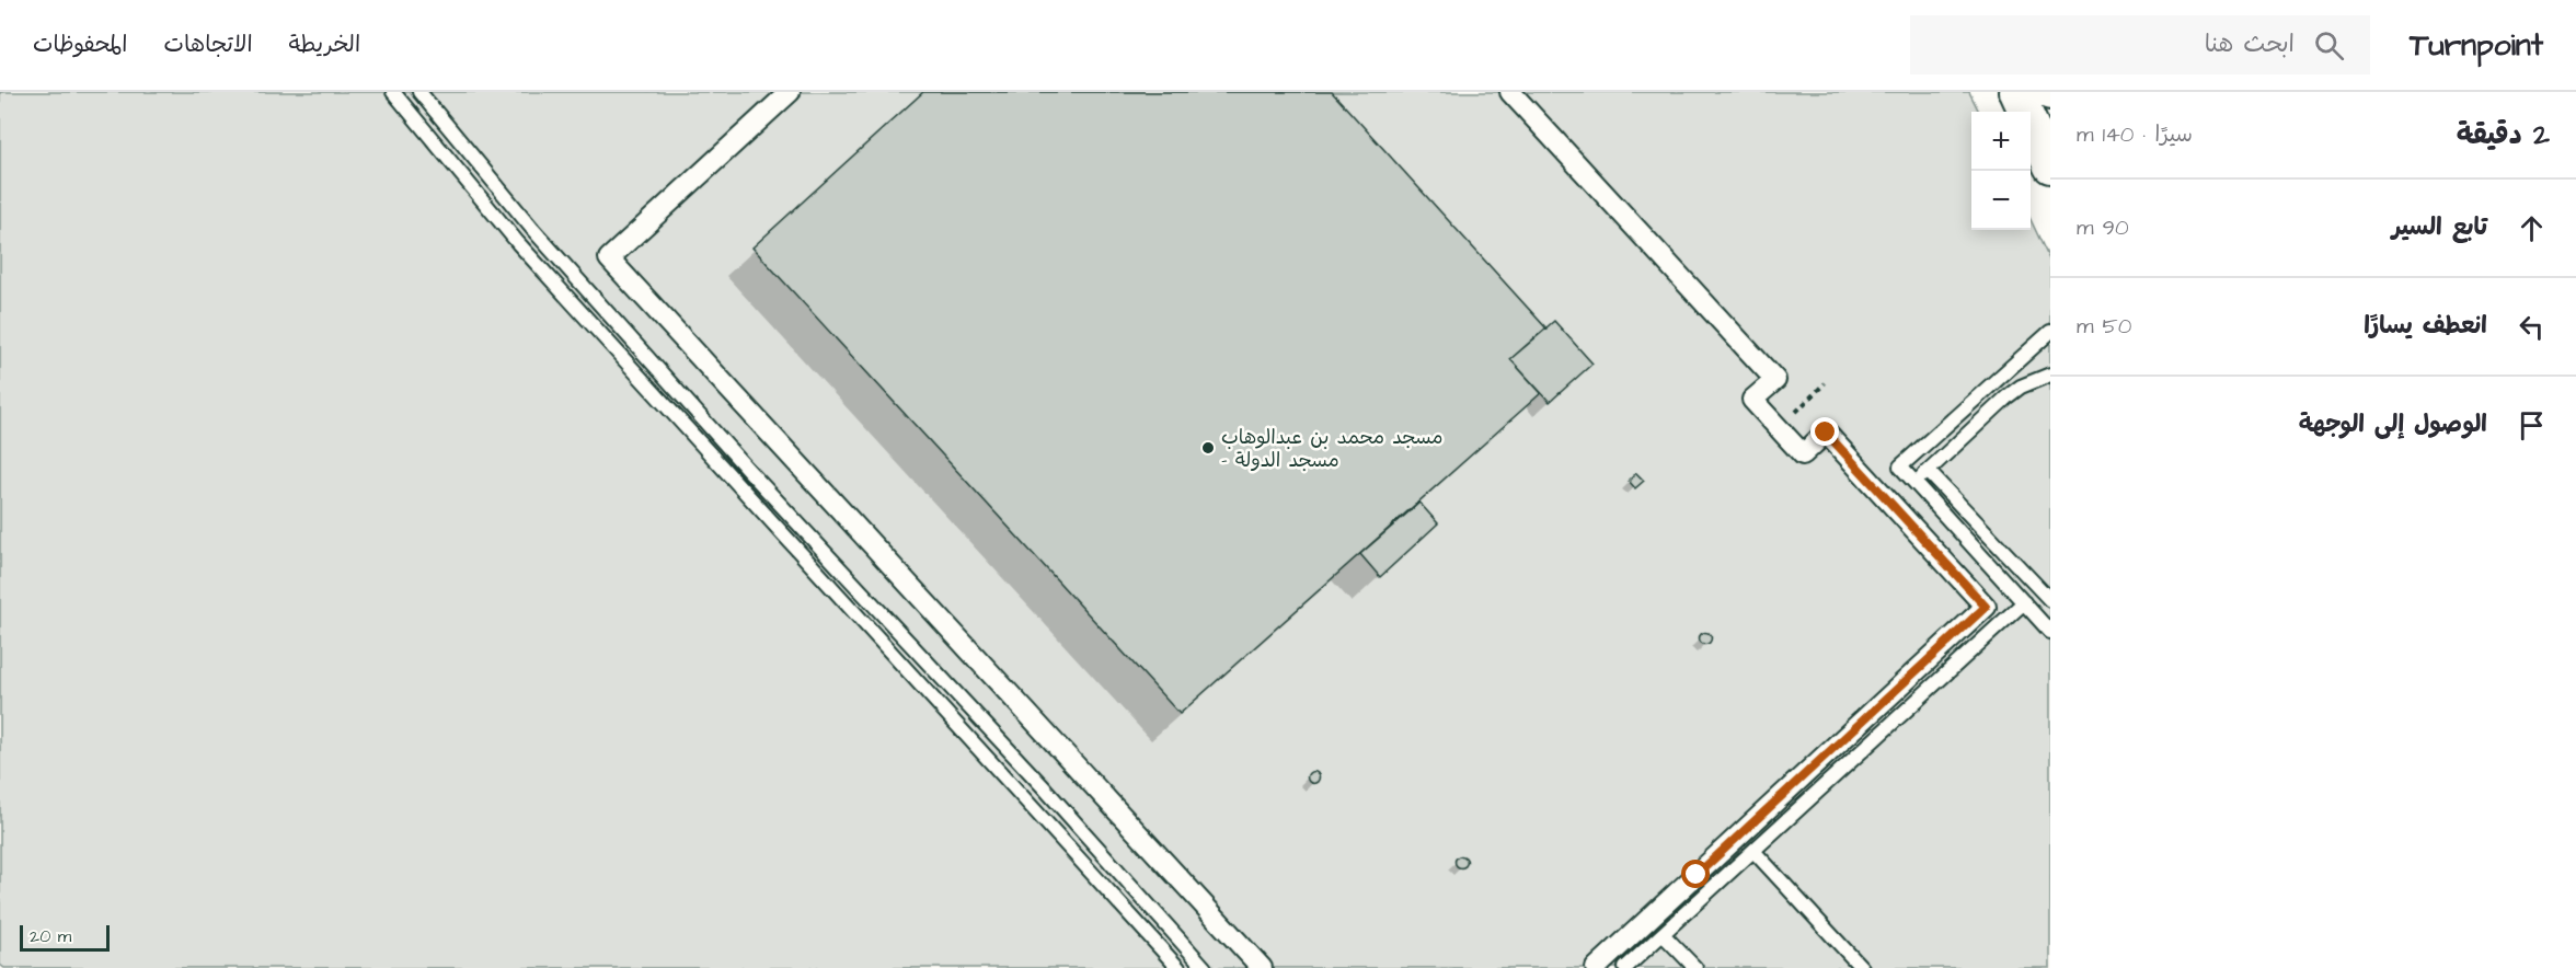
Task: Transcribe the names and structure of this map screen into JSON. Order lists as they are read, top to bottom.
{
  "places": ["مسجد محمد بن عبدالوهاب - مسجد الدولة"],
  "scale_bar": "20 m",
  "page": {
    "header": "Turnpoint",
    "search": "ابحث هنا",
    "nav": ["الخريطة", "الاتجاهات", "المحفوظات"],
    "heading": ["2 دقيقة", "سيرًا · 140 m"],
    "map_buttons": ["+", "−"],
    "list": [
      ["تابع السير", "90 m"],
      ["انعطف يسارًا", "50 m"],
      "الوصول إلى الوجهة"
    ],
    "scale": "20 m"
  }
}
